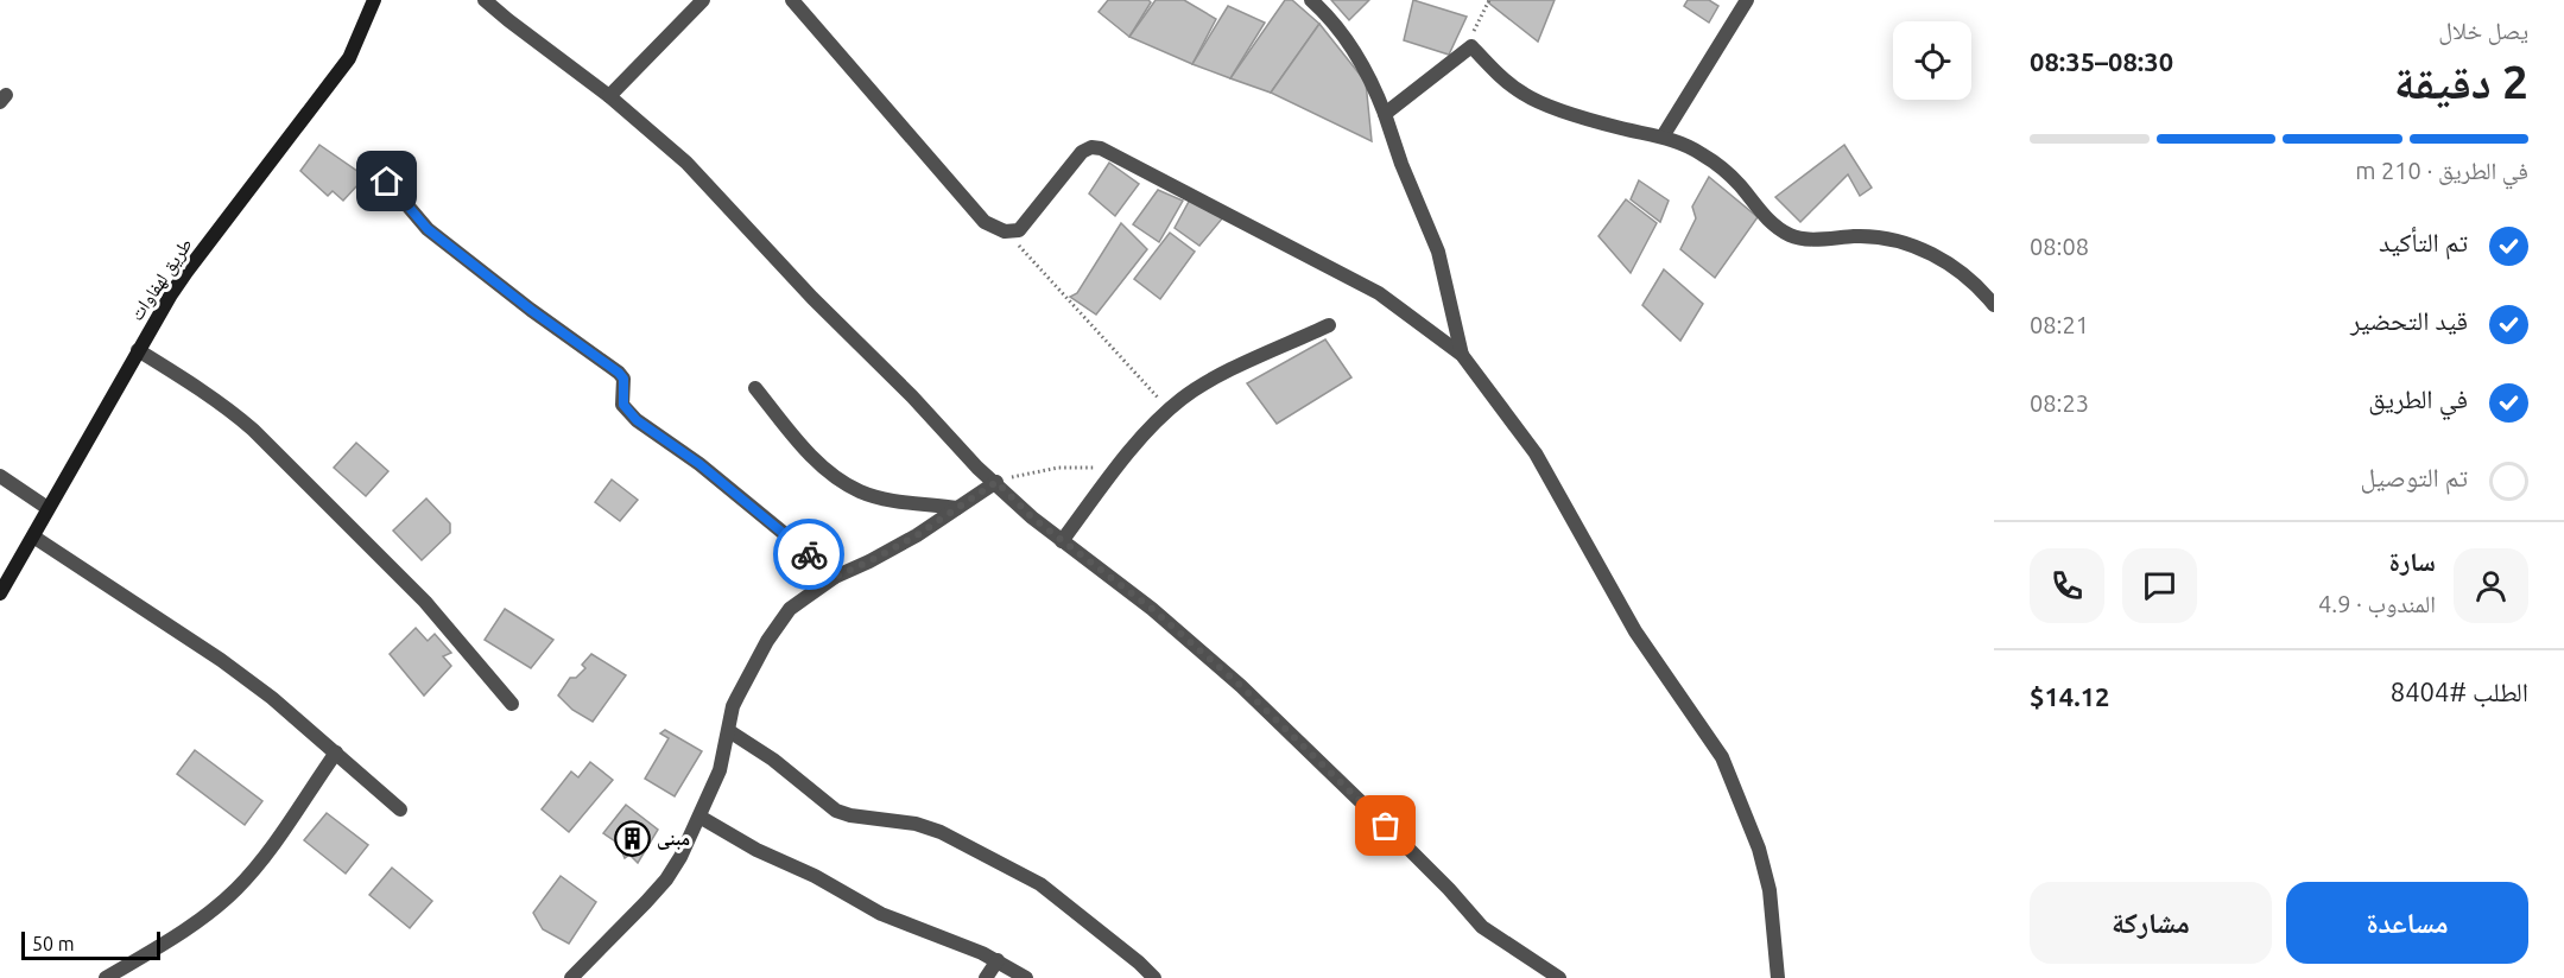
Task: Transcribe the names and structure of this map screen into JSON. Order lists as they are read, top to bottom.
{
  "streets": {
    "street": ["طريق لهفاوات"]
  },
  "places": {
    "building": ["مبنى"]
  },
  "scale_bar": "50 m",
  "page": {
    "heading": ["2 دقيقة", "يصل خلال", "08:30–08:35"],
    "panel": [
      "سارة",
      "المندوب · 4.9",
      "الطلب #8404",
      "$14.12"
    ],
    "bar": "في الطريق · 210 m",
    "list": [
      ["تم التأكيد", "08:08"],
      ["قيد التحضير", "08:21"],
      ["في الطريق", "08:23"],
      "تم التوصيل"
    ],
    "buttons": ["مساعدة", "مشاركة"],
    "scale": "50 m"
  }
}
